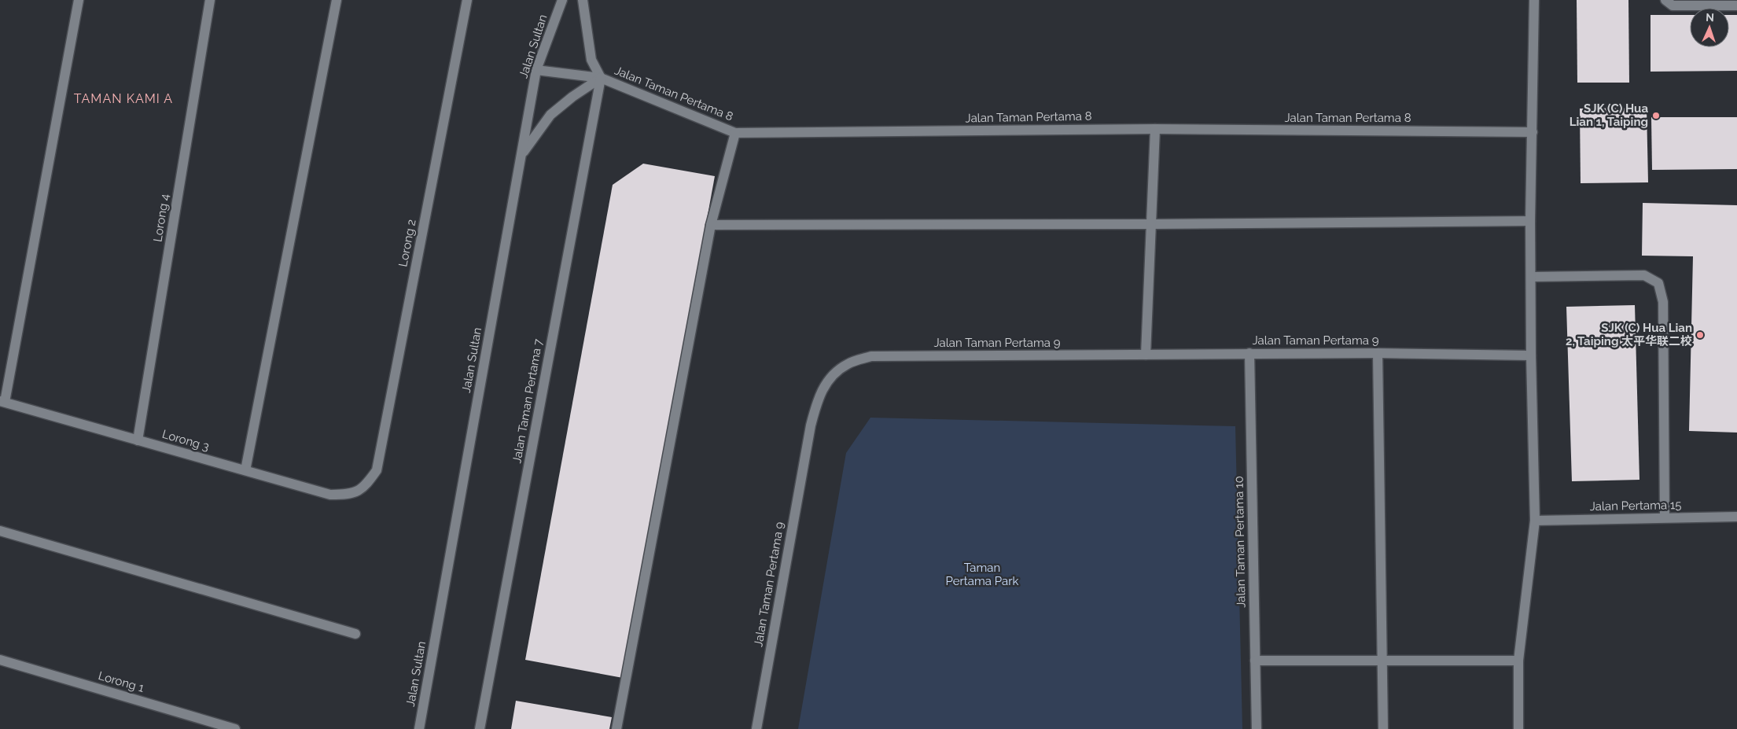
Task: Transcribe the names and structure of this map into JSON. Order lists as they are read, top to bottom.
{
  "streets": {
    "street": [
      "Jalan Sultan",
      "Jalan Taman Pertama 8",
      "Lorong 4",
      "Lorong 2",
      "Jalan Taman Pertama 9",
      "Jalan Taman Pertama 7",
      "Lorong 3",
      "Jalan Pertama 15",
      "Jalan Taman Pertama 10",
      "Lorong 1"
    ]
  },
  "crossings": [
    ["Jalan Sultan", "Jalan Taman Pertama 8"],
    ["Jalan Taman Pertama 8", "Jalan Taman Pertama 7"],
    ["Lorong 4", "Lorong 3"],
    ["Lorong 2", "Lorong 3"],
    ["Jalan Taman Pertama 9", "Jalan Taman Pertama 10"]
  ],
  "districts": ["TAMAN KAMI A"],
  "parks": ["Taman Pertama Park"],
  "places": ["SJK (C) Hua Lian 1, Taiping", "SJK (C) Hua Lian 2, Taiping 太平华联二校"],
  "north": "top"
}
